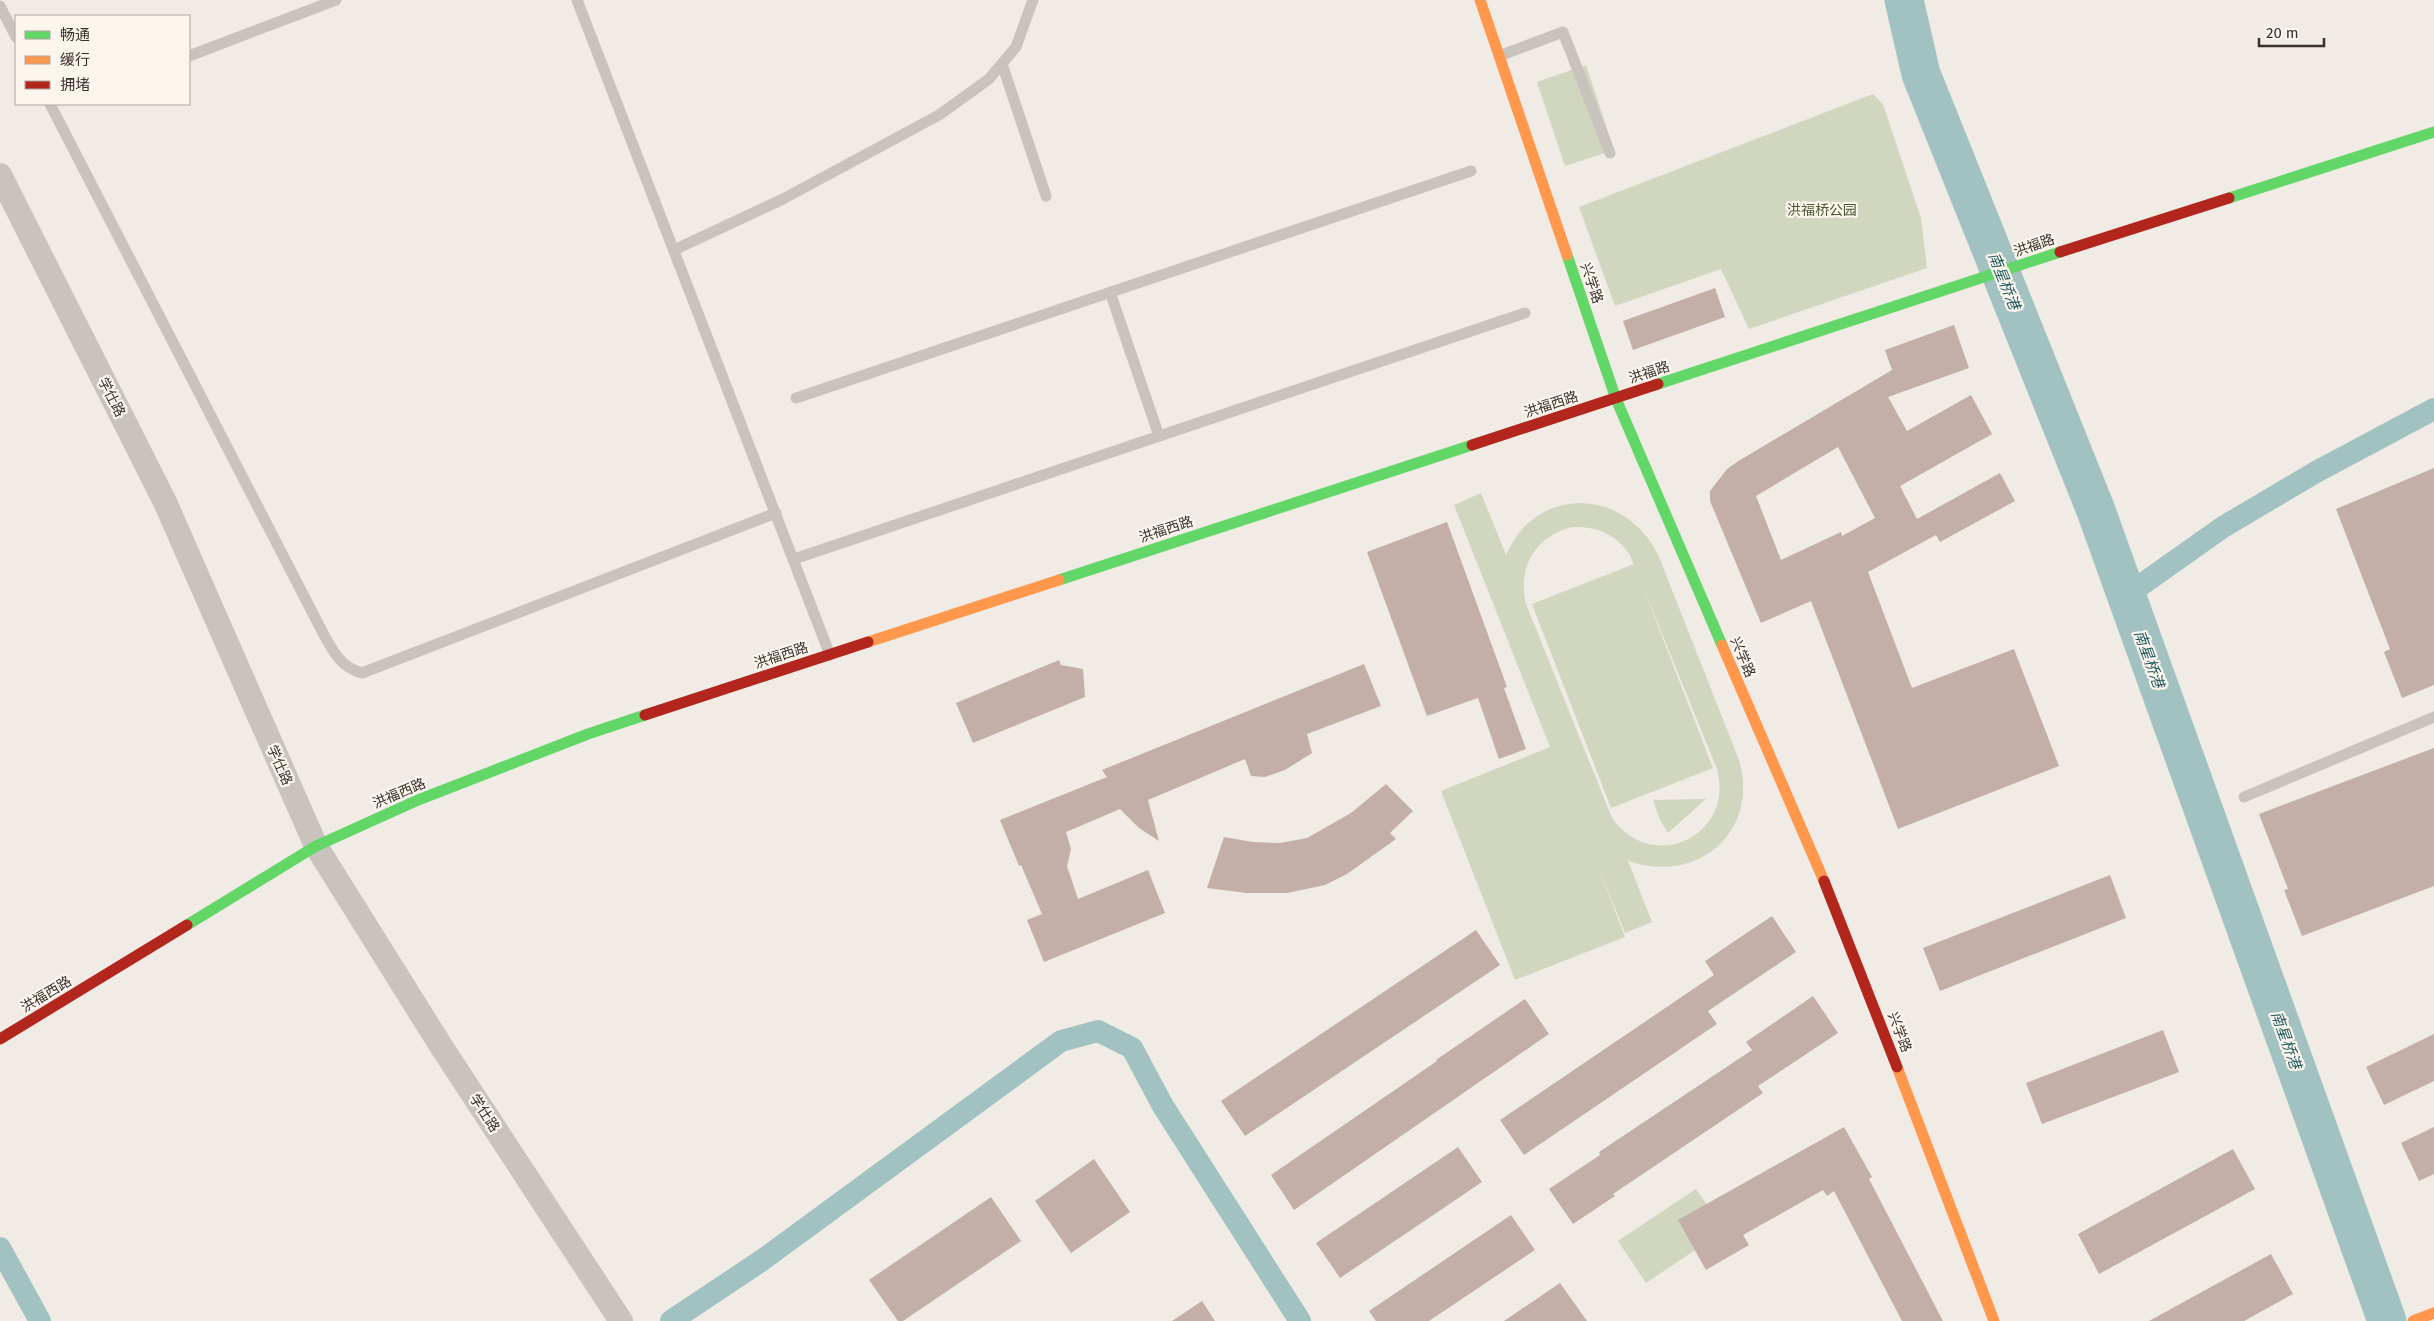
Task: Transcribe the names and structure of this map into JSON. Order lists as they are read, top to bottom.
{
  "streets": {
    "street": [
      "洪福路",
      "兴学路",
      "学仕路",
      "洪福西路"
    ]
  },
  "crossings": [
    ["洪福路", "兴学路"],
    ["洪福路", "洪福西路"],
    ["兴学路", "洪福西路"],
    ["学仕路", "洪福西路"]
  ],
  "water": ["南星桥港"],
  "parks": ["洪福桥公园"],
  "legend": ["畅通", "缓行", "拥堵"],
  "scale_bar": "20 m"
}
